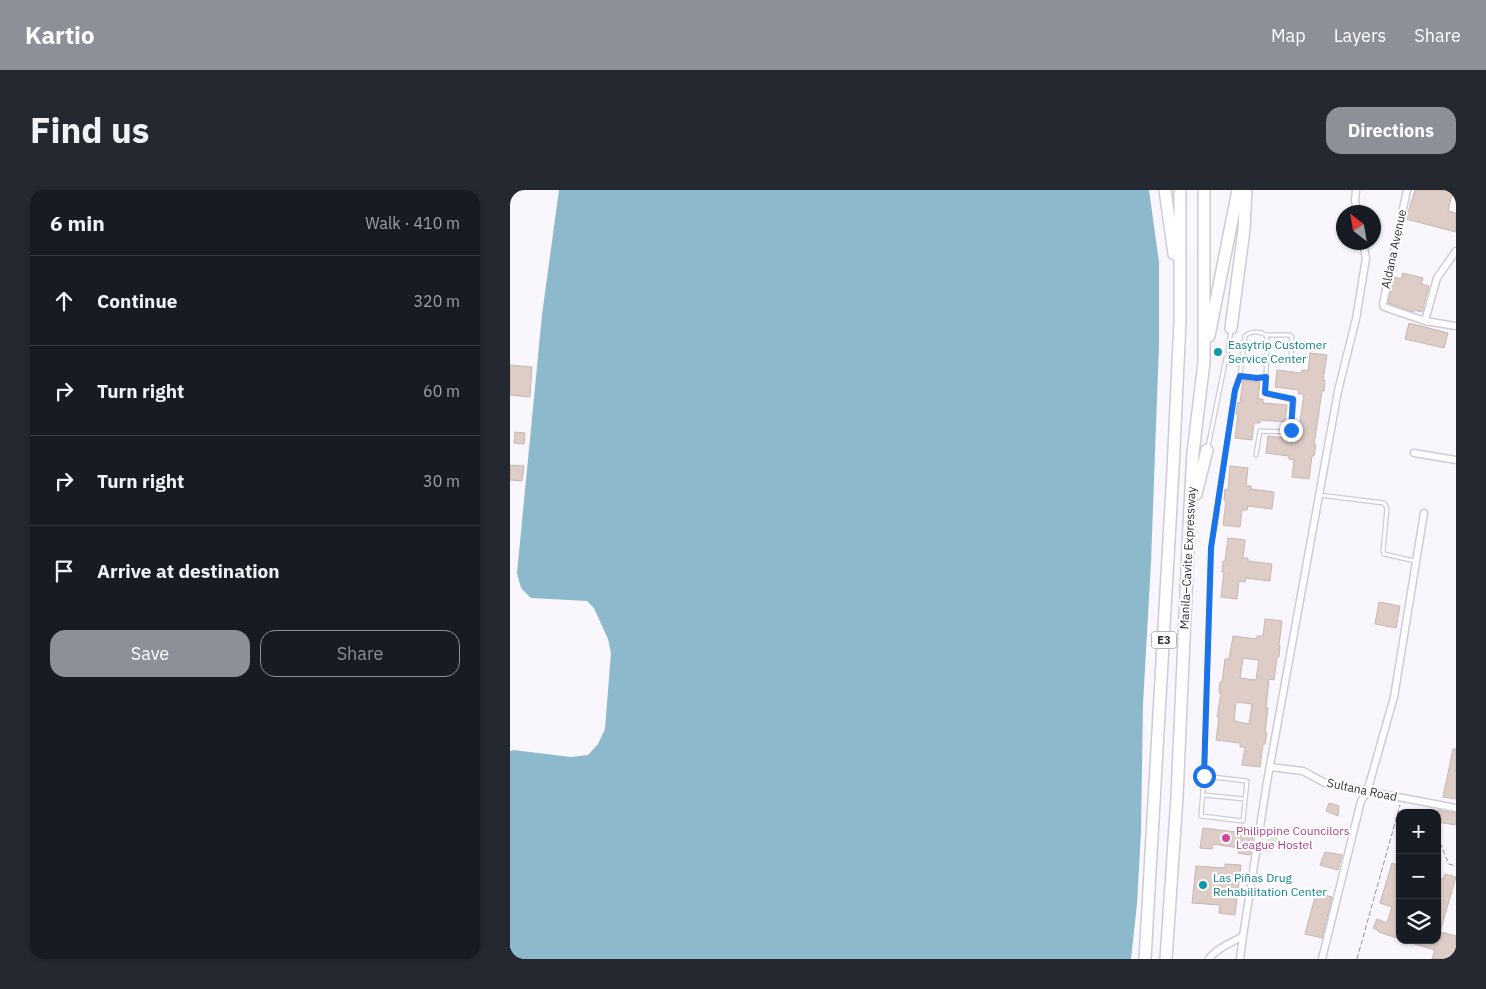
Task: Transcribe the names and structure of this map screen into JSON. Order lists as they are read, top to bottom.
{
  "streets": {
    "highway": ["Manila–Cavite Expressway", "E3"],
    "street": ["Aldana Avenue", "Sultana Road"]
  },
  "places": ["Easytrip Customer Service Center", "Philippine Councilors League Hostel", "Las Piñas Drug Rehabilitation Center"],
  "north": "top left",
  "page": {
    "header": "Kartio",
    "nav": ["Map", "Layers", "Share"],
    "title": "Find us",
    "buttons": [
      "Directions",
      ["Save", "Share"]
    ],
    "heading": ["6 min", "Walk · 410 m"],
    "list": [
      ["Continue", "320 m"],
      ["Turn right", "60 m"],
      ["Turn right", "30 m"],
      "Arrive at destination"
    ],
    "map_buttons": ["+", "−"]
  }
}
